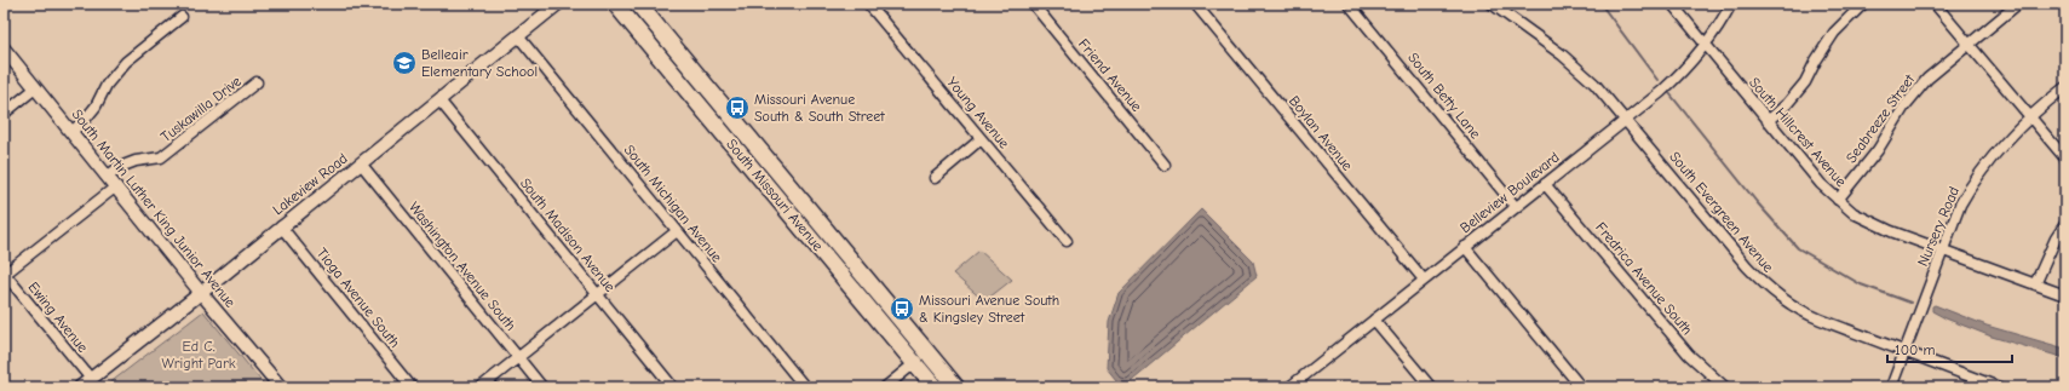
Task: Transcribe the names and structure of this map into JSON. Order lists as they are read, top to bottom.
{
  "streets": {
    "main road": ["South Missouri Avenue"],
    "street": [
      "Friend Avenue",
      "South Betty Lane",
      "Tuskawilla Drive",
      "Young Avenue",
      "Seabreeze Street",
      "South Hillcrest Avenue",
      "Boylan Avenue",
      "Lakeview Road",
      "Belleview Boulevard",
      "South Michigan Avenue",
      "South Martin Luther King Junior Avenue",
      "South Evergreen Avenue",
      "Nursery Road",
      "South Madison Avenue",
      "Washington Avenue South",
      "Fredrica Avenue South",
      "Tioga Avenue South",
      "Ewing Avenue"
    ]
  },
  "crossings": [
    ["South Betty Lane", "Belleview Boulevard"],
    ["Tuskawilla Drive", "South Martin Luther King Junior Avenue"],
    ["Seabreeze Street", "South Hillcrest Avenue"],
    ["South Hillcrest Avenue", "Belleview Boulevard"],
    ["South Hillcrest Avenue", "Nursery Road"],
    ["Boylan Avenue", "Belleview Boulevard"],
    ["Lakeview Road", "South Michigan Avenue"],
    ["Lakeview Road", "South Martin Luther King Junior Avenue"],
    ["Lakeview Road", "South Madison Avenue"],
    ["Lakeview Road", "Washington Avenue South"],
    ["Lakeview Road", "Tioga Avenue South"],
    ["Lakeview Road", "Ewing Avenue"],
    ["Belleview Boulevard", "South Evergreen Avenue"],
    ["Belleview Boulevard", "Fredrica Avenue South"],
    ["South Evergreen Avenue", "Nursery Road"]
  ],
  "parks": ["Ed C. Wright Park"],
  "places": {
    "school or university": ["Belleair Elementary School"],
    "bus stop": ["Missouri Avenue South & South Street", "Missouri Avenue South & Kingsley Street"]
  },
  "scale_bar": "100 m"
}
